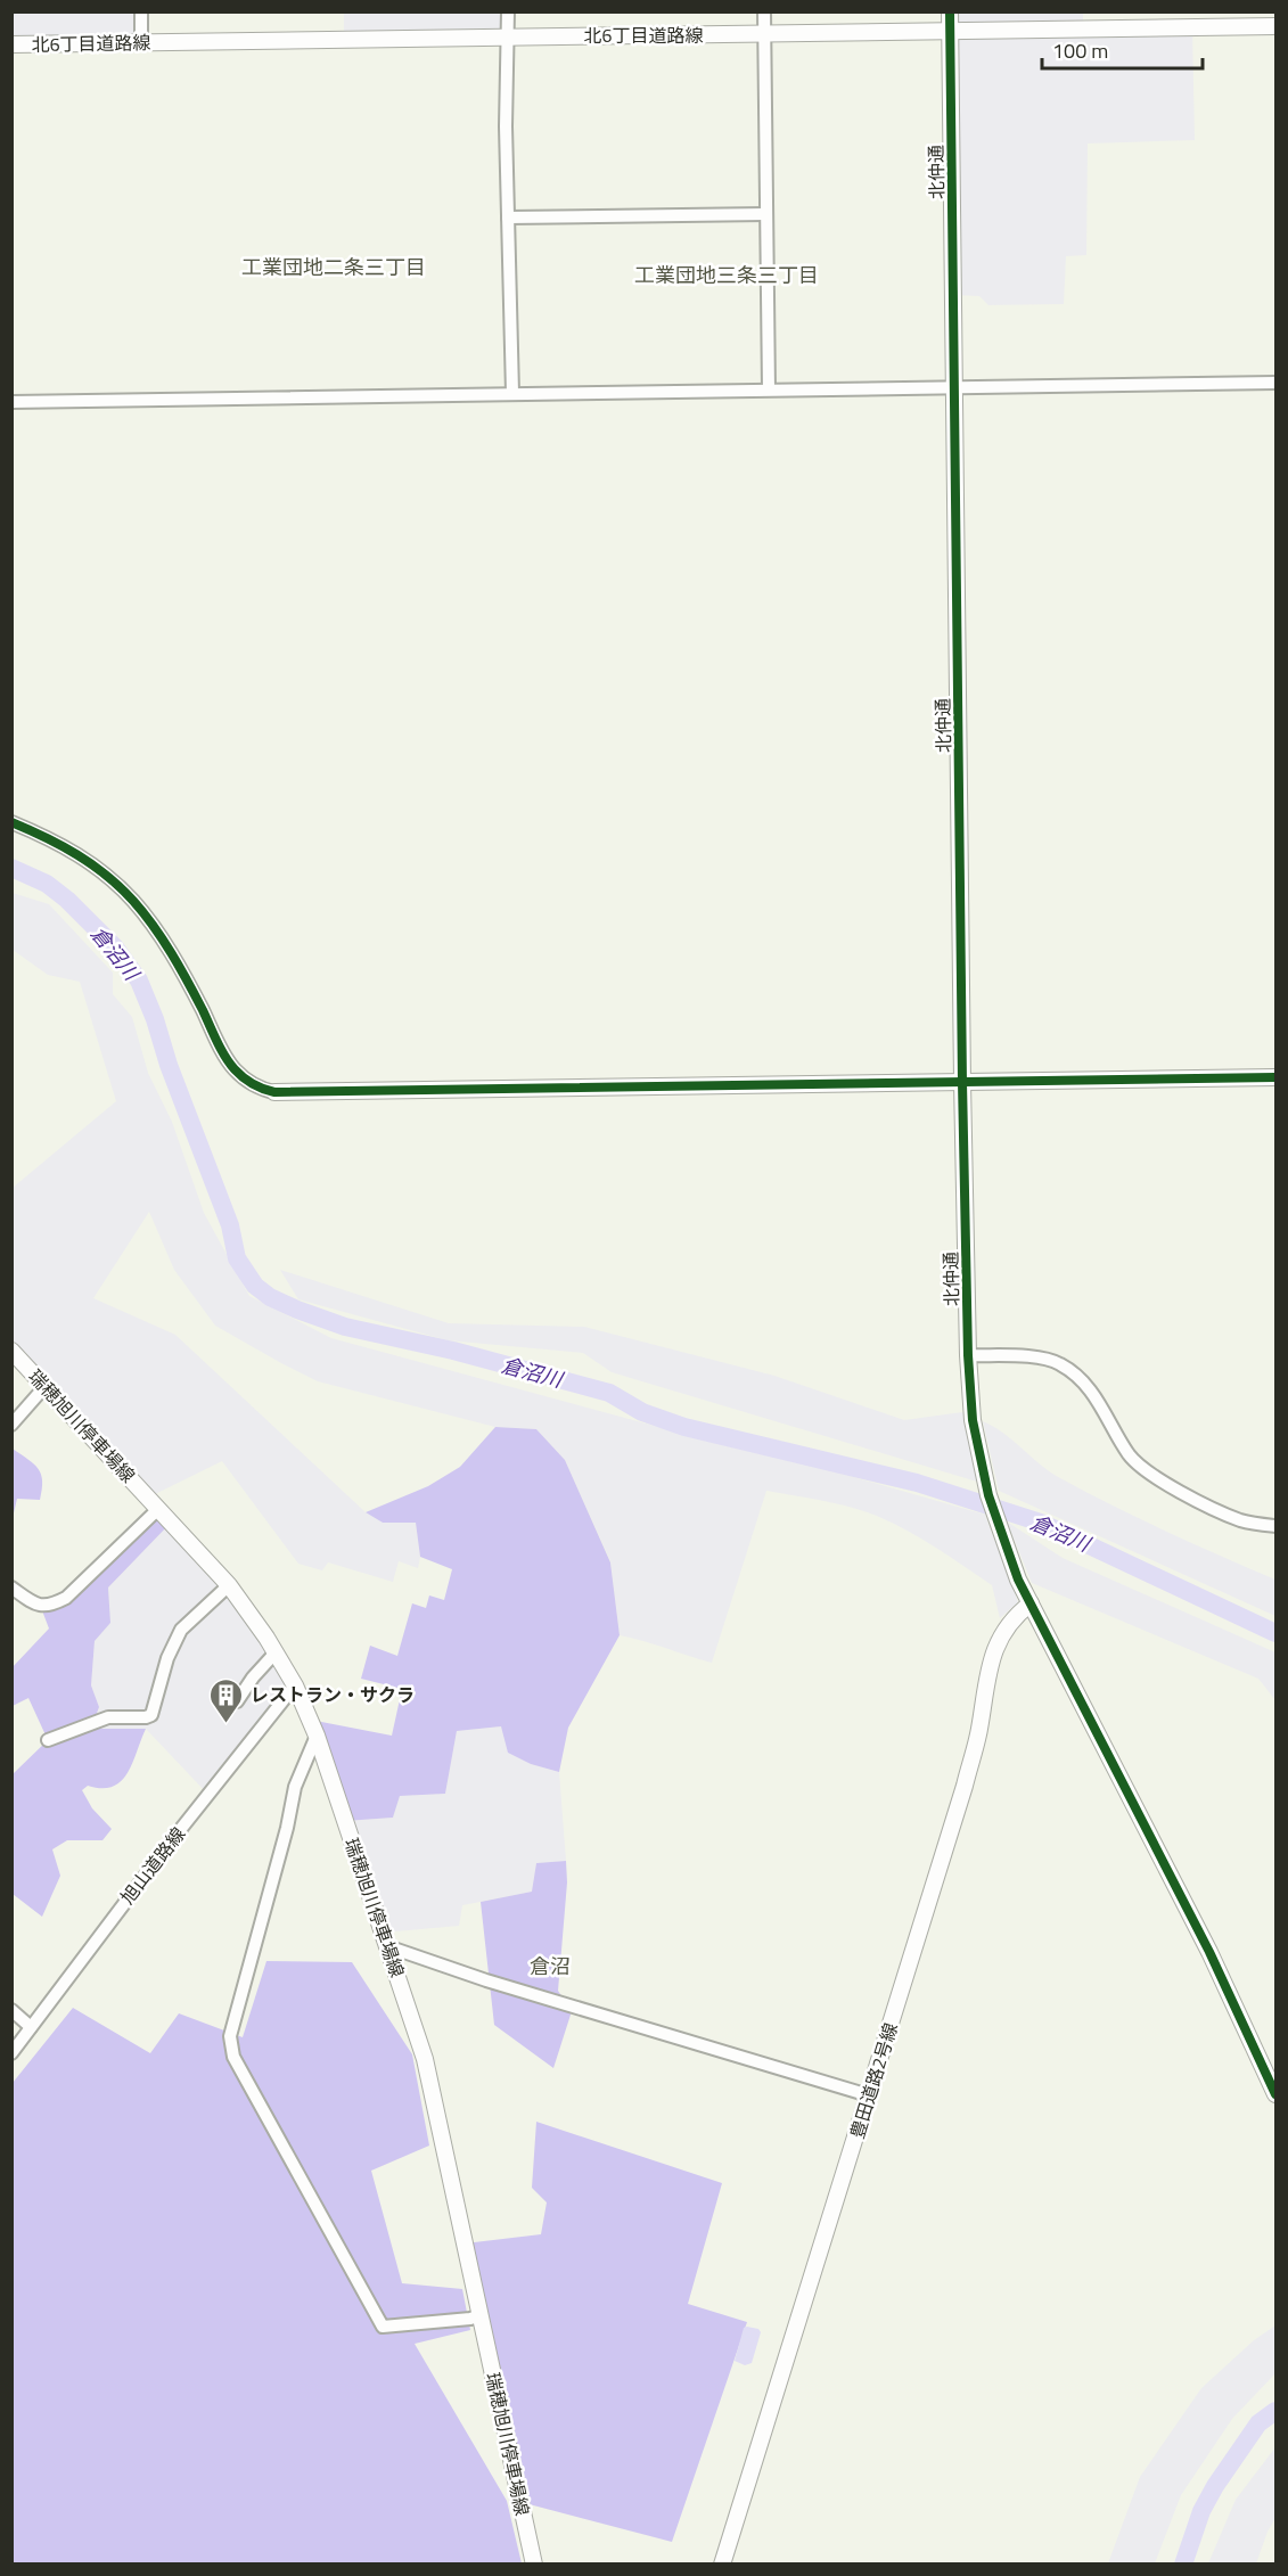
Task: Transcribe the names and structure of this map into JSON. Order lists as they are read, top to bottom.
{
  "streets": {
    "street": [
      "北6丁目道路線",
      "北仲通",
      "瑞穂旭川停車場線",
      "旭山道路線",
      "豊田道路2号線"
    ]
  },
  "crossings": [
    ["北6丁目道路線", "北仲通"],
    ["北仲通", "豊田道路2号線"],
    ["瑞穂旭川停車場線", "旭山道路線"]
  ],
  "districts": ["工業団地二条三丁目", "工業団地三条三丁目", "倉沼"],
  "water": ["倉沼川"],
  "places": {
    "building": ["レストラン・サクラ"]
  },
  "scale_bar": "100 m"
}
